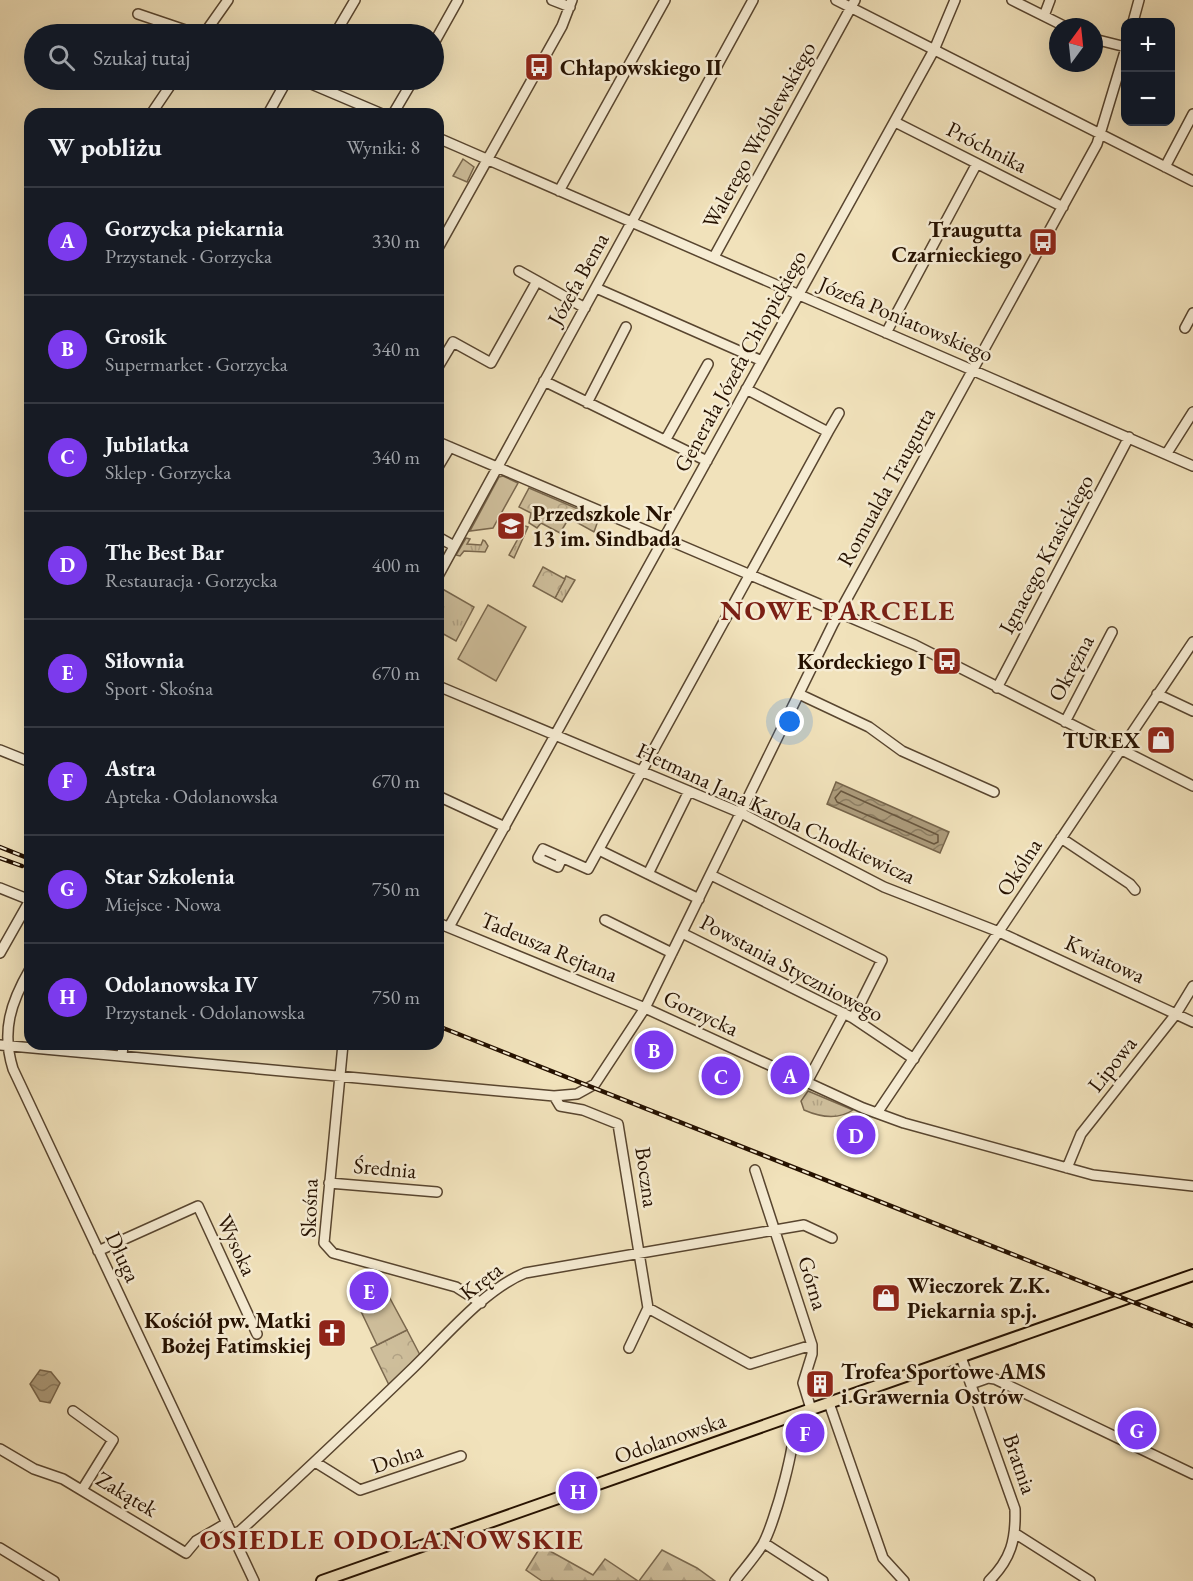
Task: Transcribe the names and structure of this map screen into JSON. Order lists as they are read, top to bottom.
{
  "streets": {
    "main road": ["Odolanowska"],
    "street": [
      "Walerego Wróblewskiego",
      "Próchnika",
      "Józefa Bema",
      "Józefa Poniatowskiego",
      "Generała Józefa Chłopickiego",
      "Romualda Traugutta",
      "Ignacego Krasickiego",
      "Okrężna",
      "Hetmana Jana Karola Chodkiewicza",
      "Okólna",
      "Tadeusza Rejtana",
      "Kwiatowa",
      "Powstania Styczniowego",
      "Gorzycka",
      "Lipowa",
      "Średnia",
      "Boczna",
      "Skośna",
      "Wysoka",
      "Długa",
      "Kręta",
      "Górna",
      "Dolna",
      "Bratnia",
      "Zakątek"
    ]
  },
  "crossings": [
    ["Walerego Wróblewskiego", "Józefa Poniatowskiego"],
    ["Próchnika", "Generała Józefa Chłopickiego"],
    ["Próchnika", "Romualda Traugutta"],
    ["Józefa Bema", "Józefa Poniatowskiego"],
    ["Józefa Poniatowskiego", "Generała Józefa Chłopickiego"],
    ["Józefa Poniatowskiego", "Romualda Traugutta"],
    ["Józefa Poniatowskiego", "Ignacego Krasickiego"],
    ["Generała Józefa Chłopickiego", "Hetmana Jana Karola Chodkiewicza"],
    ["Generała Józefa Chłopickiego", "Tadeusza Rejtana"],
    ["Romualda Traugutta", "Hetmana Jana Karola Chodkiewicza"],
    ["Romualda Traugutta", "Tadeusza Rejtana"],
    ["Romualda Traugutta", "Powstania Styczniowego"],
    ["Romualda Traugutta", "Gorzycka"],
    ["Hetmana Jana Karola Chodkiewicza", "Okólna"],
    ["Hetmana Jana Karola Chodkiewicza", "Kwiatowa"],
    ["Okólna", "Kwiatowa"],
    ["Okólna", "Powstania Styczniowego"],
    ["Okólna", "Gorzycka"],
    ["Tadeusza Rejtana", "Gorzycka"],
    ["Kwiatowa", "Lipowa"],
    ["Gorzycka", "Lipowa"],
    ["Gorzycka", "Boczna"],
    ["Gorzycka", "Skośna"],
    ["Gorzycka", "Długa"],
    ["Średnia", "Skośna"],
    ["Boczna", "Kręta"],
    ["Skośna", "Kręta"],
    ["Wysoka", "Długa"],
    ["Długa", "Kręta"],
    ["Długa", "Zakątek"],
    ["Kręta", "Górna"],
    ["Kręta", "Dolna"],
    ["Górna", "Odolanowska"],
    ["Odolanowska", "Bratnia"]
  ],
  "districts": ["NOWE PARCELE", "OSIEDLE ODOLANOWSKIE"],
  "places": {
    "bus stop": ["Chłapowskiego II", "Traugutta Czarnieckiego", "Kordeckiego I"],
    "school or university": ["Przedszkole Nr 13 im. Sindbada"],
    "shop": ["TUREX", "Wieczorek Z.K. Piekarnia sp.j."],
    "church": ["Kościół pw. Matki Bożej Fatimskiej"],
    "building": ["Trofea Sportowe AMS i Grawernia Ostrów"]
  },
  "north": "top",
  "page": {
    "map_buttons": ["+", "−"],
    "search": "Szukaj tutaj",
    "heading": ["W pobliżu", "Wyniki: 8"],
    "list": [
      {
        "mark": "A",
        "name": "Gorzycka piekarnia",
        "note": "Przystanek · Gorzycka",
        "value": "330 m"
      },
      {
        "mark": "B",
        "name": "Grosik",
        "note": "Supermarket · Gorzycka",
        "value": "340 m"
      },
      {
        "mark": "C",
        "name": "Jubilatka",
        "note": "Sklep · Gorzycka",
        "value": "340 m"
      },
      {
        "mark": "D",
        "name": "The Best Bar",
        "note": "Restauracja · Gorzycka",
        "value": "400 m"
      },
      {
        "mark": "E",
        "name": "Siłownia",
        "note": "Sport · Skośna",
        "value": "670 m"
      },
      {
        "mark": "F",
        "name": "Astra",
        "note": "Apteka · Odolanowska",
        "value": "670 m"
      },
      {
        "mark": "G",
        "name": "Star Szkolenia",
        "note": "Miejsce · Nowa",
        "value": "750 m"
      },
      {
        "mark": "H",
        "name": "Odolanowska IV",
        "note": "Przystanek · Odolanowska",
        "value": "750 m"
      }
    ],
    "pins": [
      "B",
      "A",
      "C",
      "D",
      "E",
      "G",
      "F",
      "H"
    ]
  }
}
